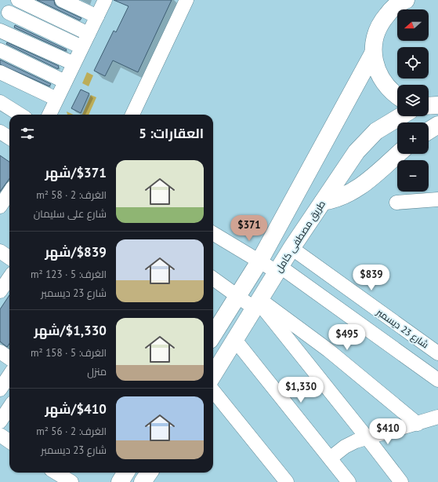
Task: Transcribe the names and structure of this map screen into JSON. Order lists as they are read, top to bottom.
{
  "streets": {
    "main road": ["طريق مصطفى كامل"],
    "street": ["شارع 23 ديسمبر"]
  },
  "crossings": [
    ["طريق مصطفى كامل", "شارع 23 ديسمبر"]
  ],
  "north": "left",
  "page": {
    "map_buttons": ["+", "−"],
    "heading": "العقارات: 5",
    "list": [
      {
        "name": "$371/شهر",
        "note": "الغرف: 2 · 58 m² · شارع على سليمان"
      },
      {
        "name": "$839/شهر",
        "note": "الغرف: 5 · 123 m² · شارع 23 ديسمبر"
      },
      {
        "name": "$1,330/شهر",
        "note": "الغرف: 5 · 158 m² · منزل"
      },
      {
        "name": "$410/شهر",
        "note": "الغرف: 2 · 56 m² · شارع 23 ديسمبر"
      }
    ],
    "price": [
      "$371",
      "$839",
      "$495",
      "$1,330",
      "$410"
    ]
  }
}
